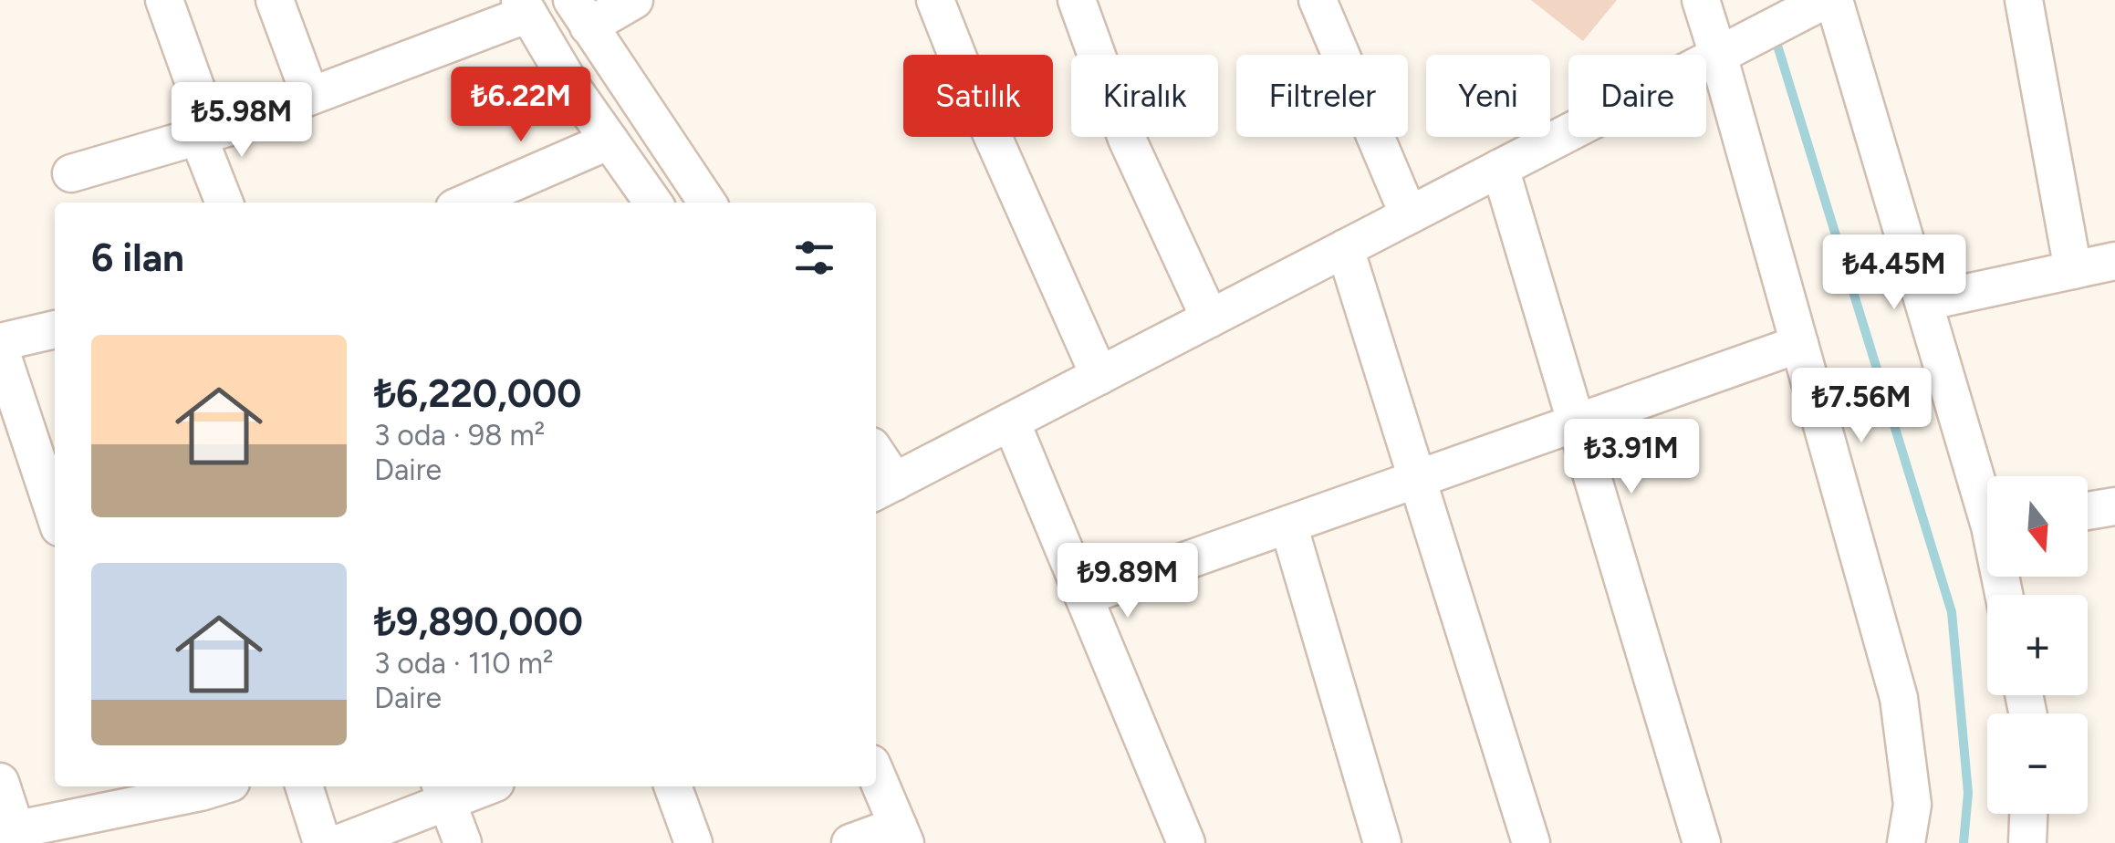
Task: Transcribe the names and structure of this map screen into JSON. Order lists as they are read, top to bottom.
{
  "north": "bottom",
  "page": {
    "chip": [
      "Satılık",
      "Kiralık",
      "Filtreler",
      "Yeni",
      "Daire"
    ],
    "price": [
      "₺6.22M",
      "₺5.98M",
      "₺4.45M",
      "₺7.56M",
      "₺3.91M",
      "₺9.89M"
    ],
    "heading": "6 ilan",
    "list": [
      {
        "name": "₺6,220,000",
        "note": "3 oda · 98 m² · Daire"
      },
      {
        "name": "₺9,890,000",
        "note": "3 oda · 110 m² · Daire"
      }
    ],
    "map_buttons": ["+", "−"]
  }
}
